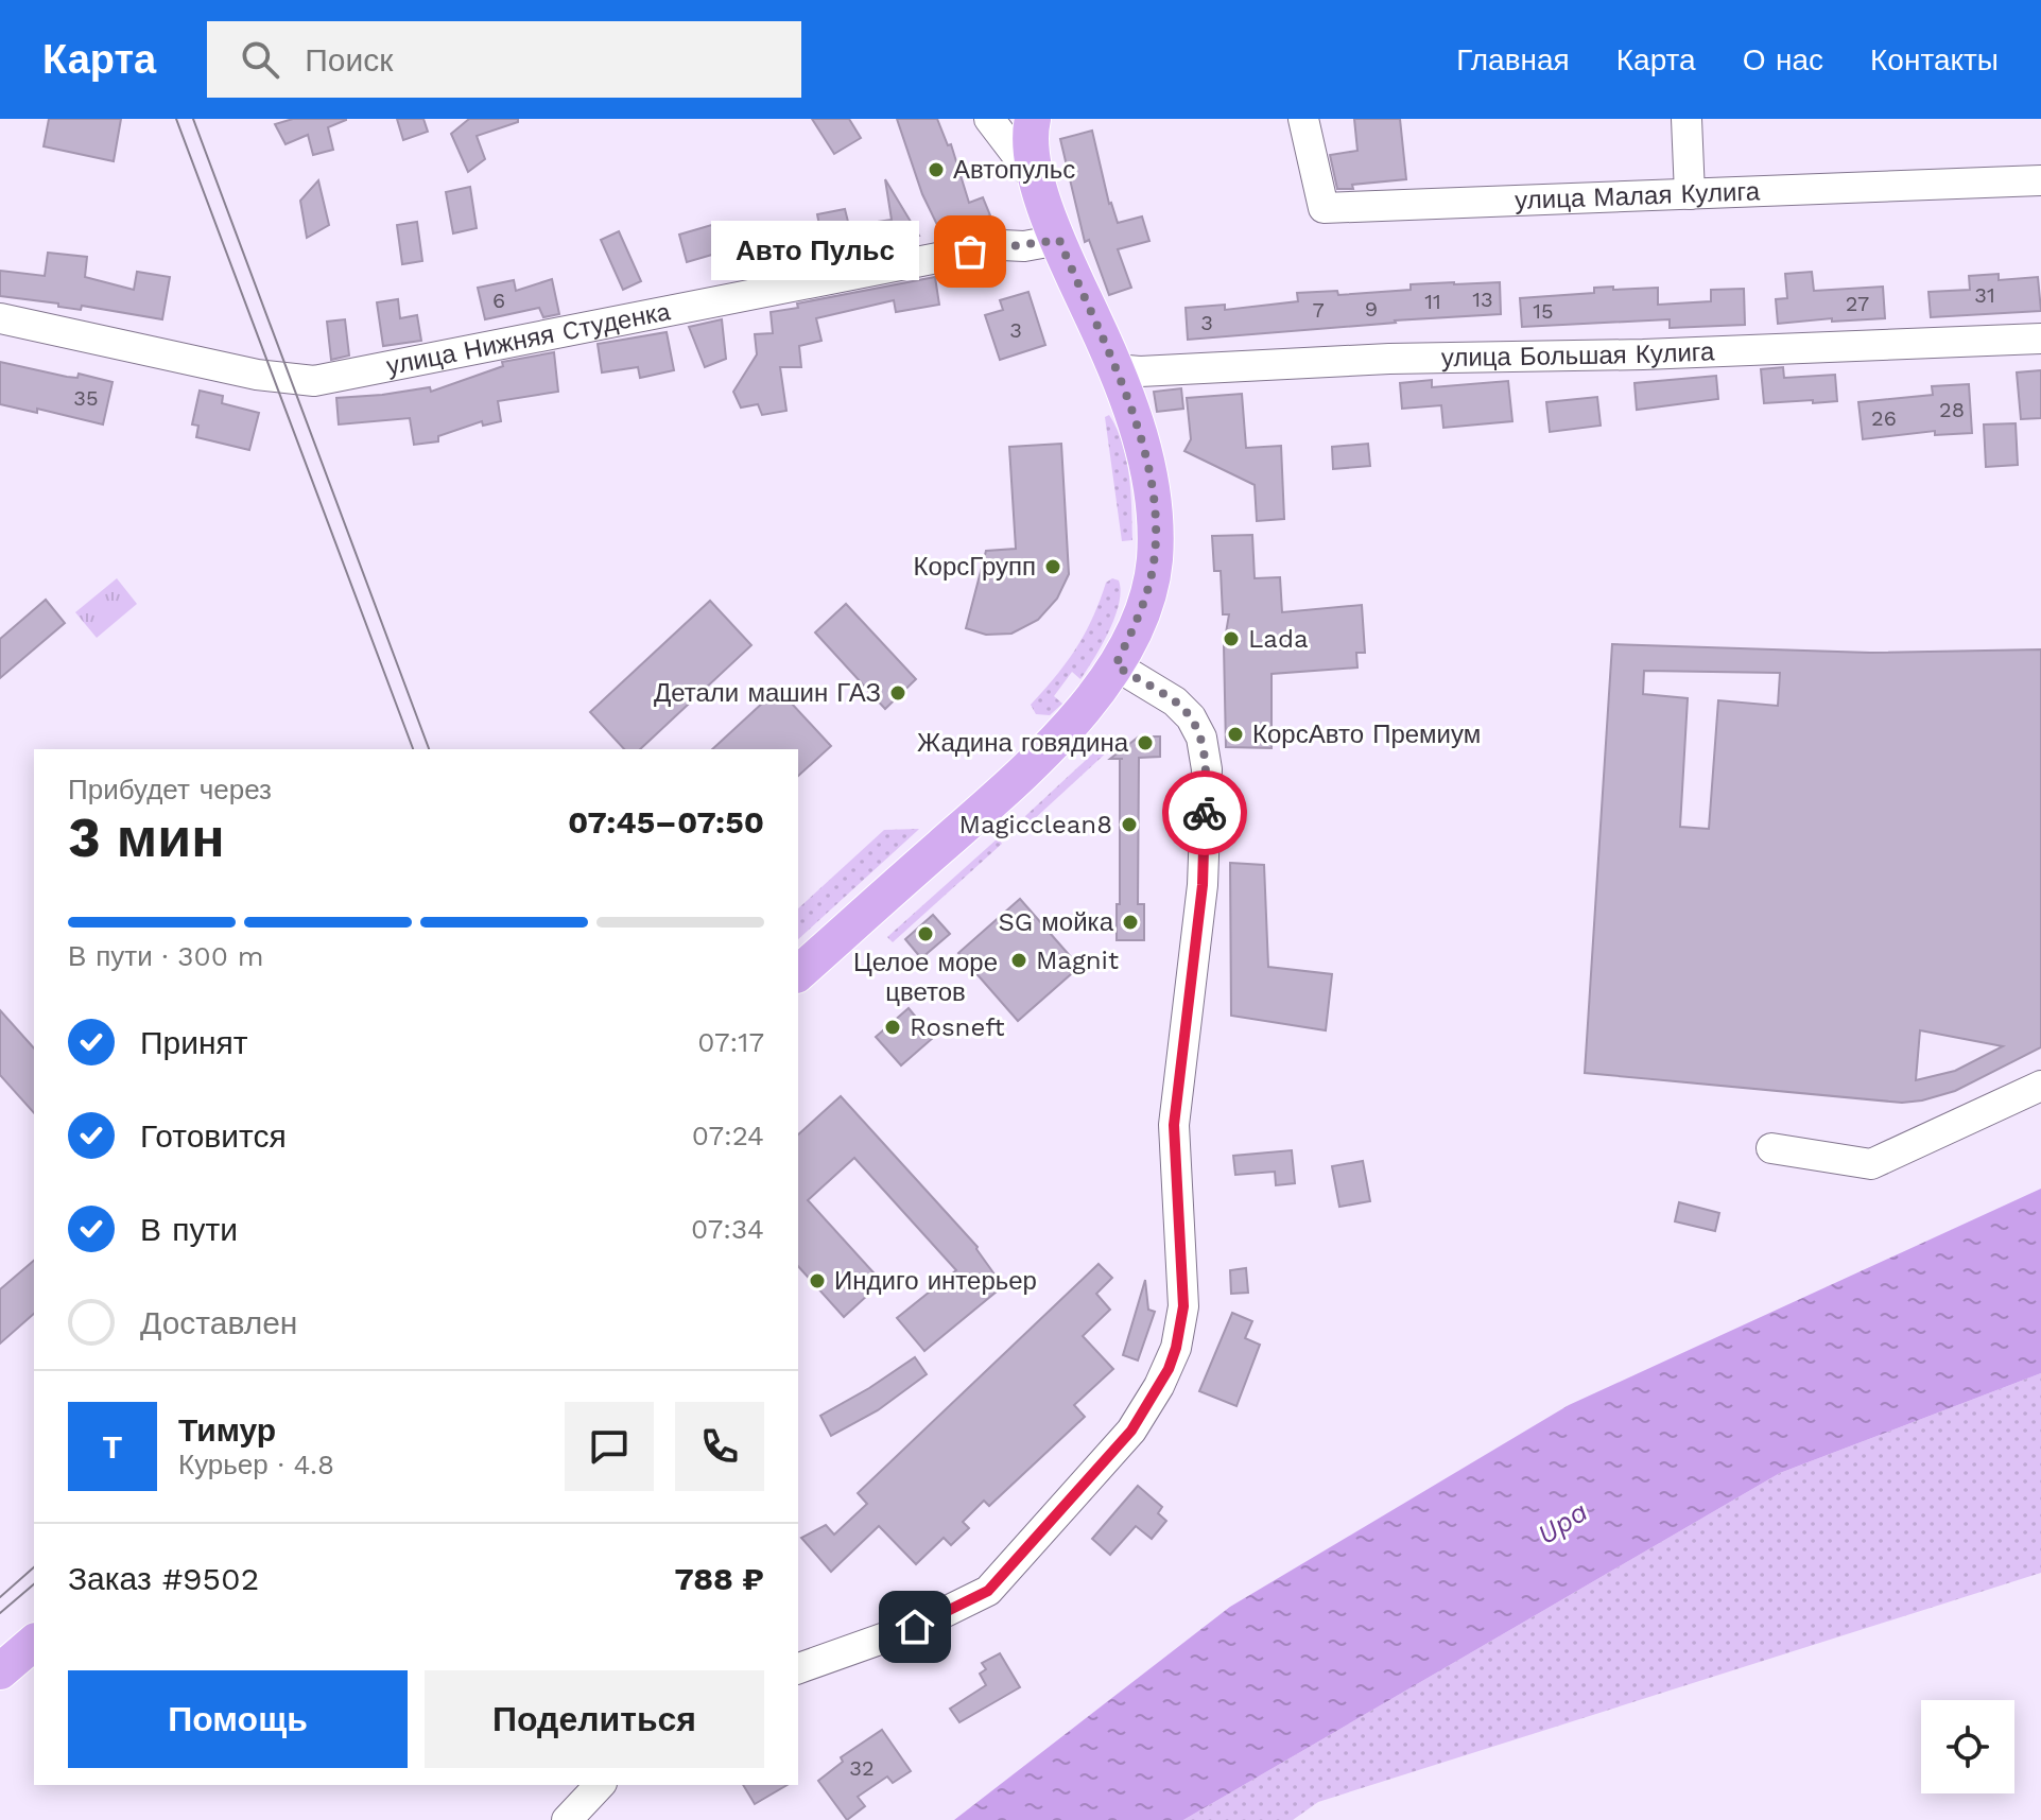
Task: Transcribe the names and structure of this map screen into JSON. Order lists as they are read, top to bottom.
{
  "streets": {
    "street": ["улица Малая Кулига", "улица Нижняя Cтуденкa", "улица Большая Кулига"]
  },
  "water": ["Upa"],
  "places": [
    "Автопульс",
    "Авто Пульс",
    "КорсГрупп",
    "Lada",
    "Детали машин ГАЗ",
    "КорсАвто Премиум",
    "Жадина говядина",
    "Magicclean8",
    "SG мойка",
    "Целое море цветов",
    "Magnit",
    "Rosneft",
    "Индиго интерьер"
  ],
  "house_numbers": [
    "31",
    "13",
    "6",
    "11",
    "27",
    "9",
    "7",
    "15",
    "3",
    "3",
    "35",
    "28",
    "26",
    "32"
  ],
  "page": {
    "header": "Карта",
    "search": "Поиск",
    "nav": [
      "Главная",
      "Карта",
      "О нас",
      "Контакты"
    ],
    "bubble": "Авто Пульс",
    "heading": ["3 мин", "Прибудет через", "07:45–07:50"],
    "panel": [
      "Тимур",
      "Курьер · 4.8",
      "Заказ #9502",
      "788 ₽"
    ],
    "bar": "В пути · 300 m",
    "list": [
      ["Принят", "07:17"],
      ["Готовится", "07:24"],
      ["В пути", "07:34"],
      "Доставлен"
    ],
    "round": "Т",
    "buttons": ["Помощь", "Поделиться"]
  }
}
